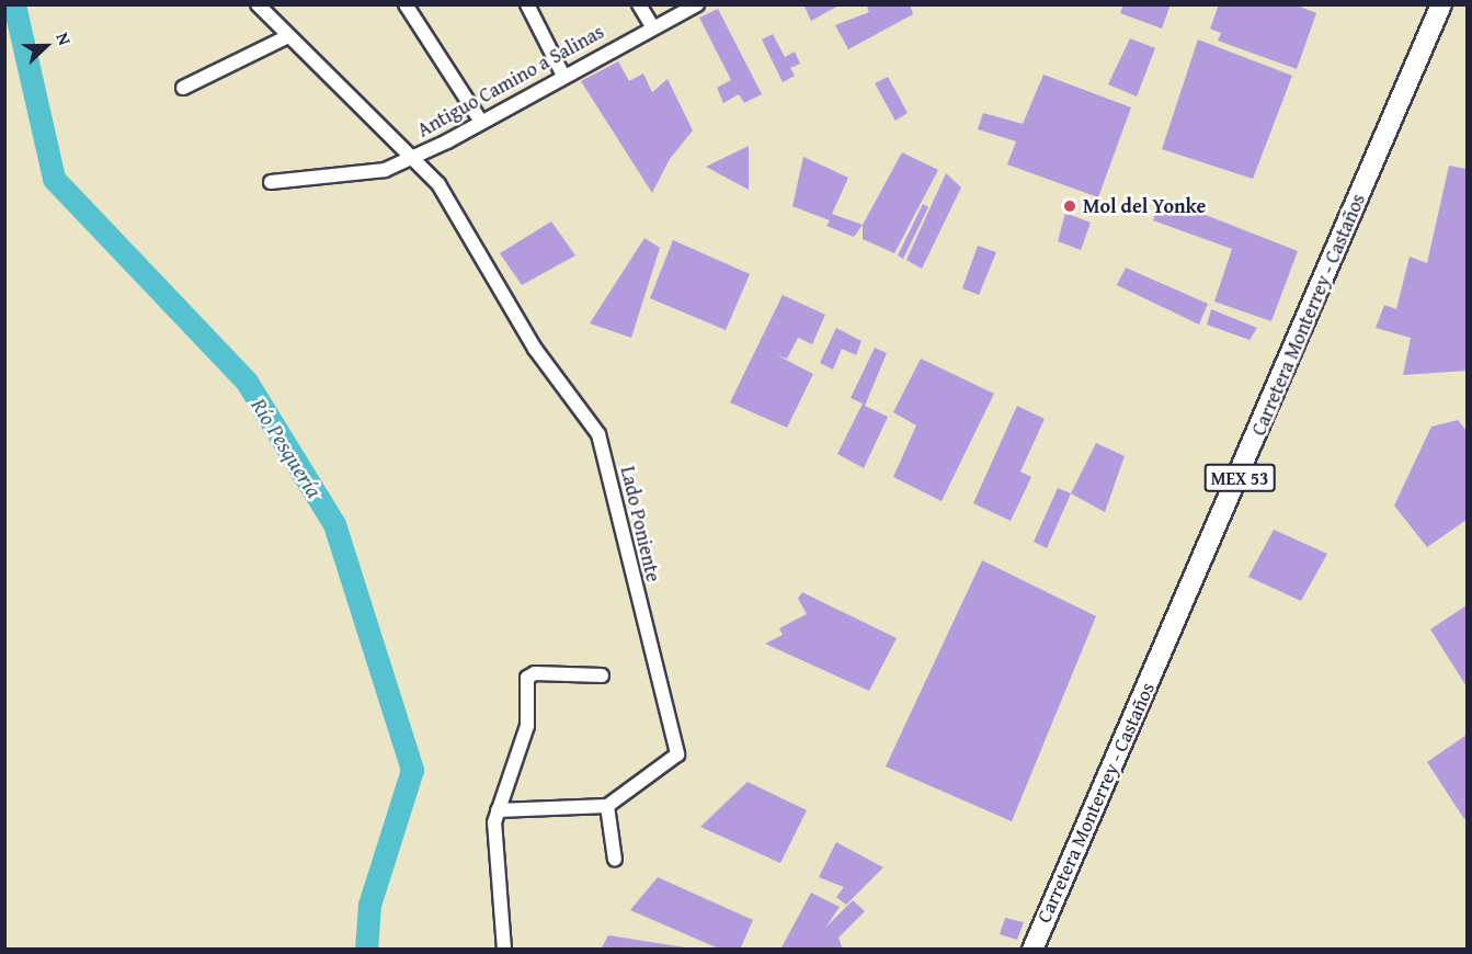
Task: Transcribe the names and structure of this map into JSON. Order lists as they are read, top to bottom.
{
  "streets": {
    "main road": ["Carretera Monterrey - Castaños", "MEX 53"],
    "street": ["Antiguo Camino a Salinas", "Lado Poniente"]
  },
  "crossings": [
    ["Antiguo Camino a Salinas", "Lado Poniente"]
  ],
  "water": ["Río Pesquería"],
  "places": ["Mol del Yonke"],
  "north": "right"
}
